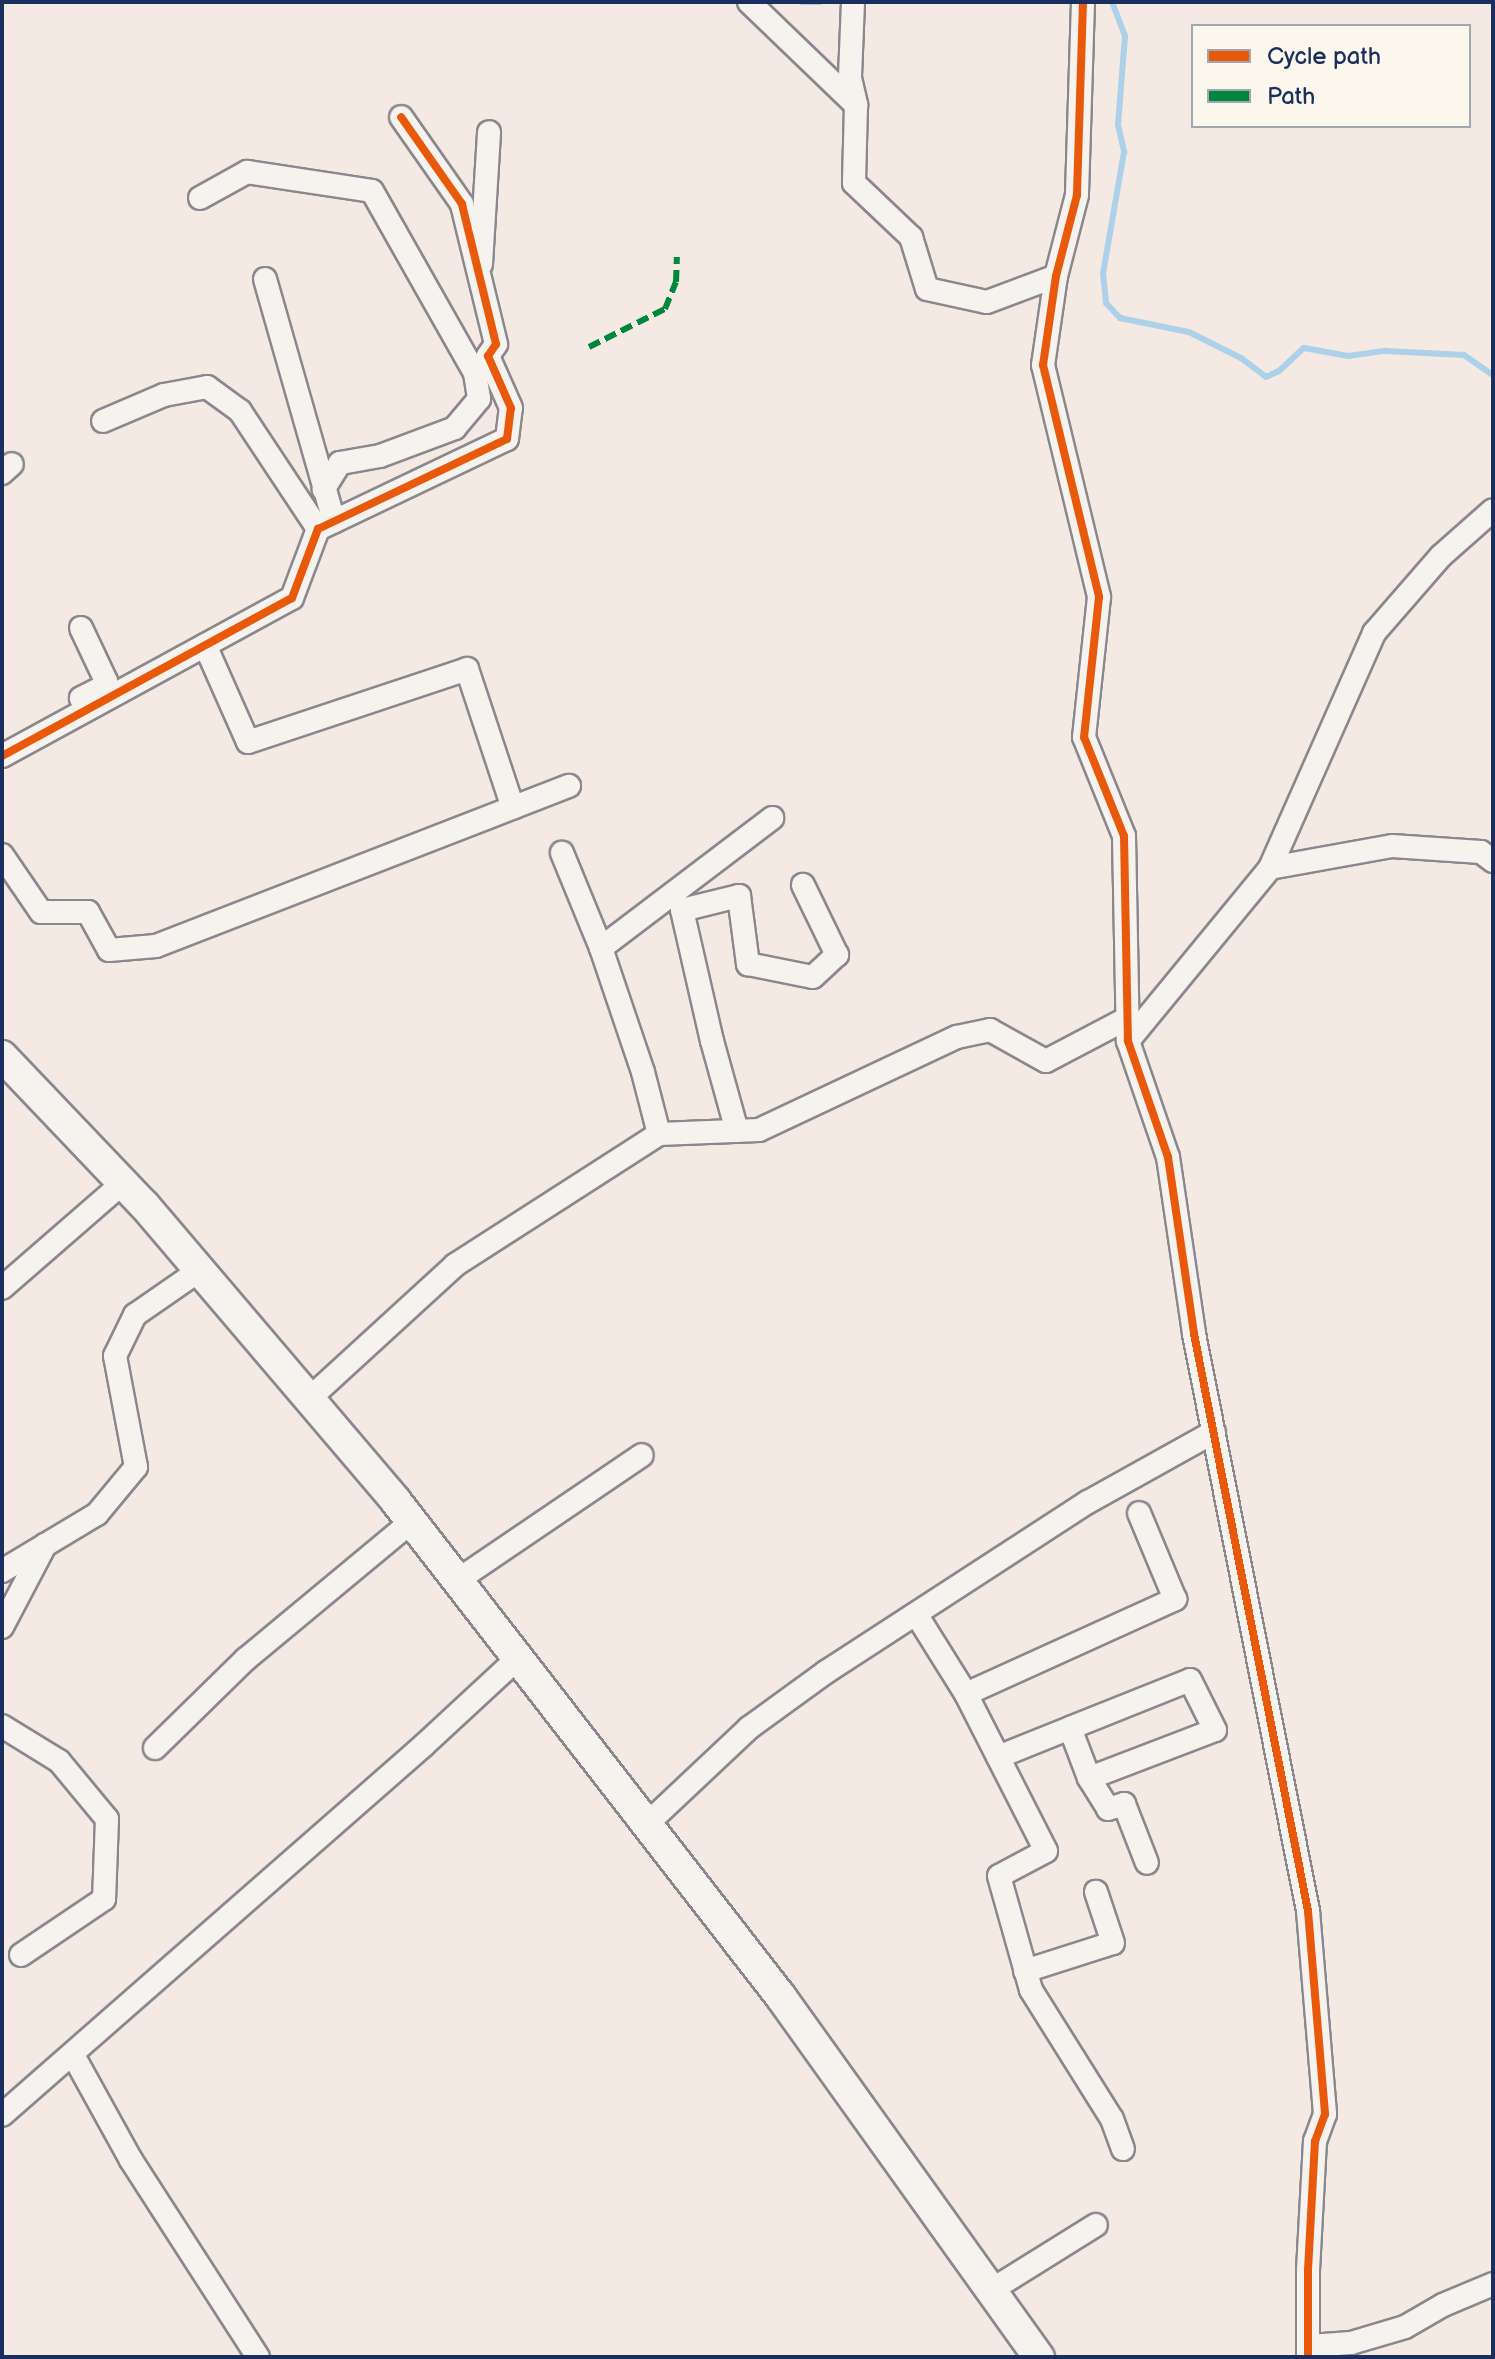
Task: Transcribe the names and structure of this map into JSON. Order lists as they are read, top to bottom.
{
  "legend": ["Cycle path", "Path"]
}
